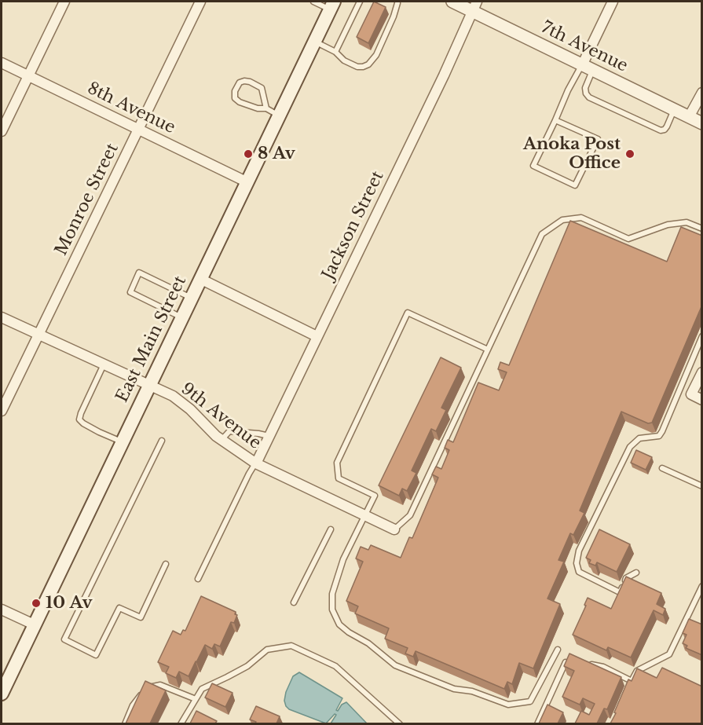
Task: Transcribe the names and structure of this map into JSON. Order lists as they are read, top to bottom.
{
  "streets": {
    "main road": ["East Main Street"],
    "street": [
      "7th Avenue",
      "8th Avenue",
      "Monroe Street",
      "Jackson Street",
      "9th Avenue"
    ]
  },
  "crossings": [
    ["7th Avenue", "Jackson Street"],
    ["8th Avenue", "Monroe Street"],
    ["8th Avenue", "East Main Street"],
    ["Monroe Street", "9th Avenue"],
    ["Jackson Street", "9th Avenue"],
    ["East Main Street", "9th Avenue"]
  ],
  "places": ["8 Av", "Anoka Post Office", "10 Av"]
}
